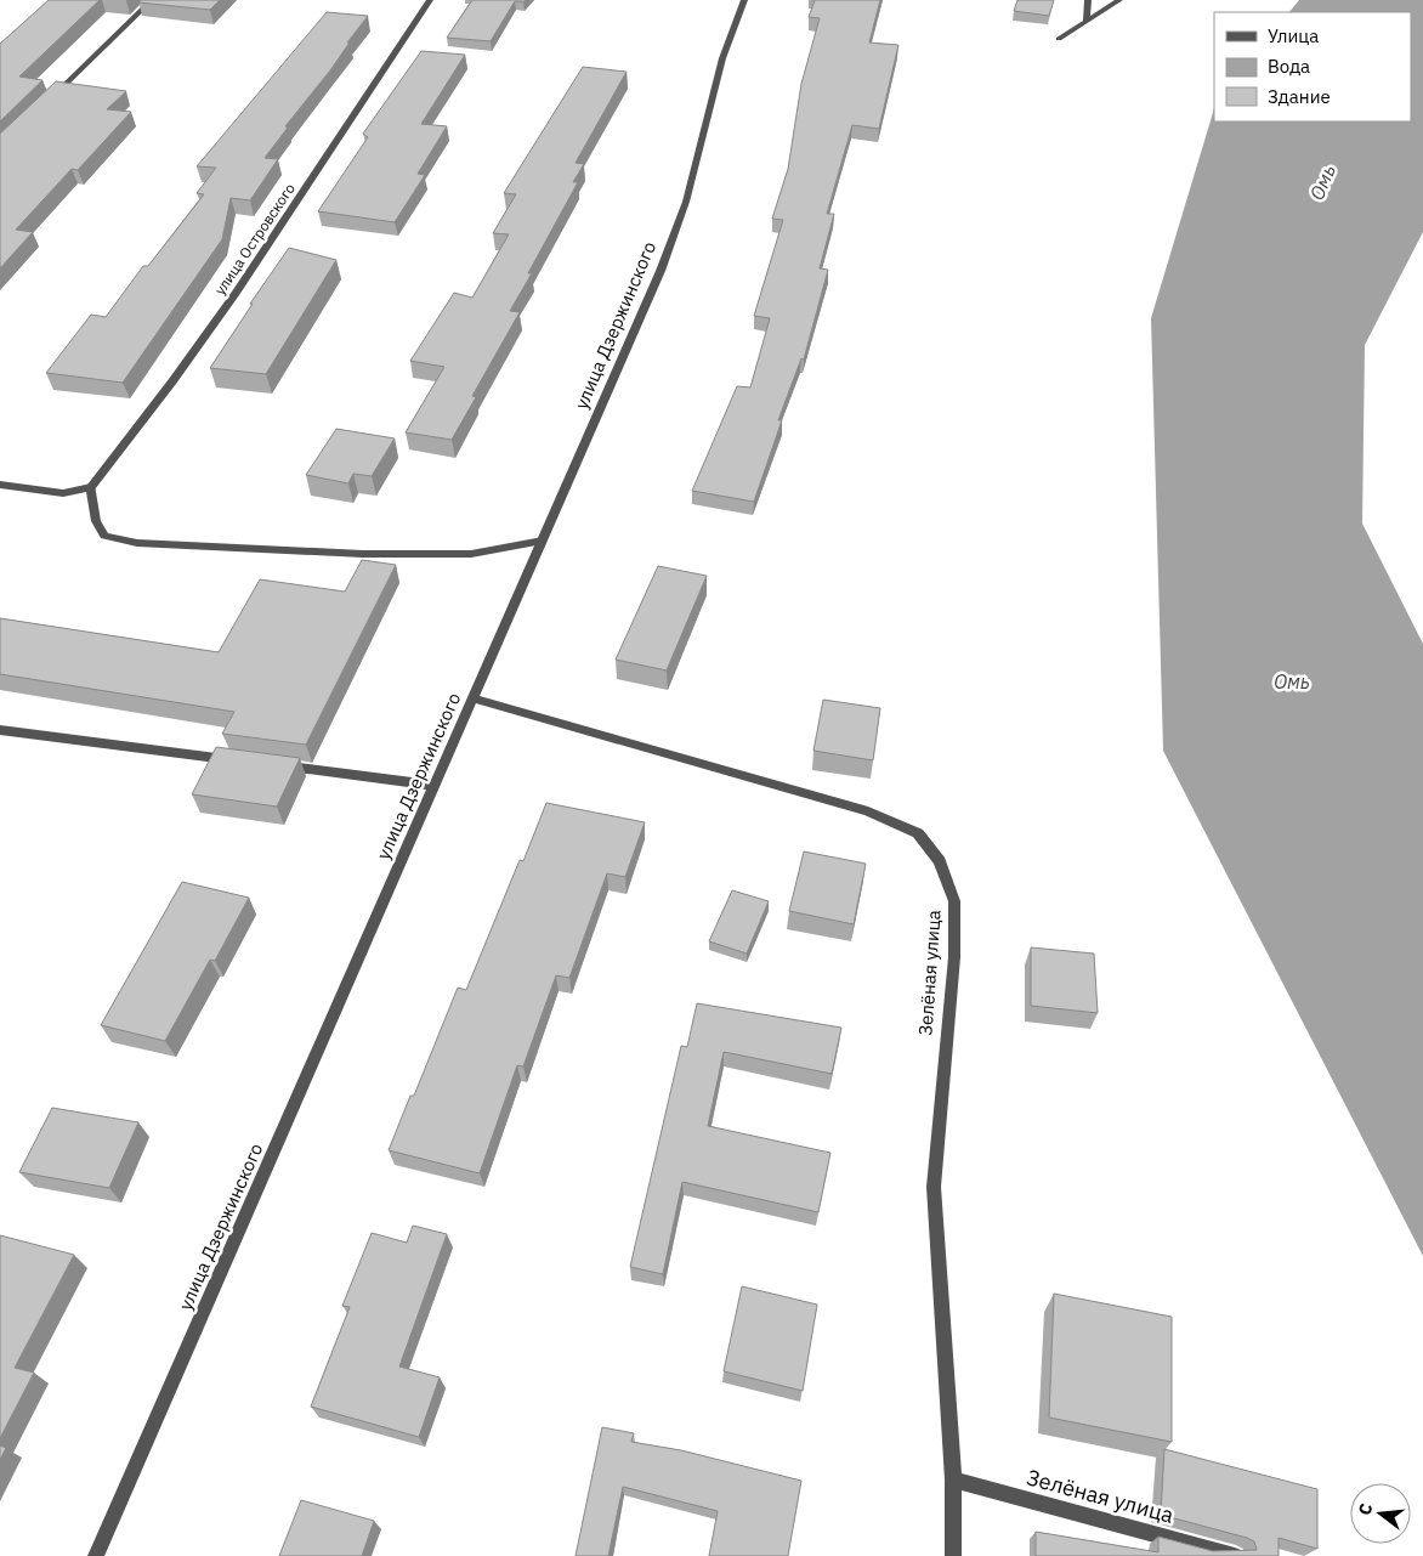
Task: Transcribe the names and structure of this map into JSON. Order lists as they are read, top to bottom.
{
  "streets": {
    "street": ["улица Островского", "улица Дзержинского", "Зелёная улица"]
  },
  "crossings": [
    ["улица Дзержинского", "Зелёная улица"]
  ],
  "water": ["Омь"],
  "legend": ["Улица", "Вода", "Здание"],
  "north": "left"
}
